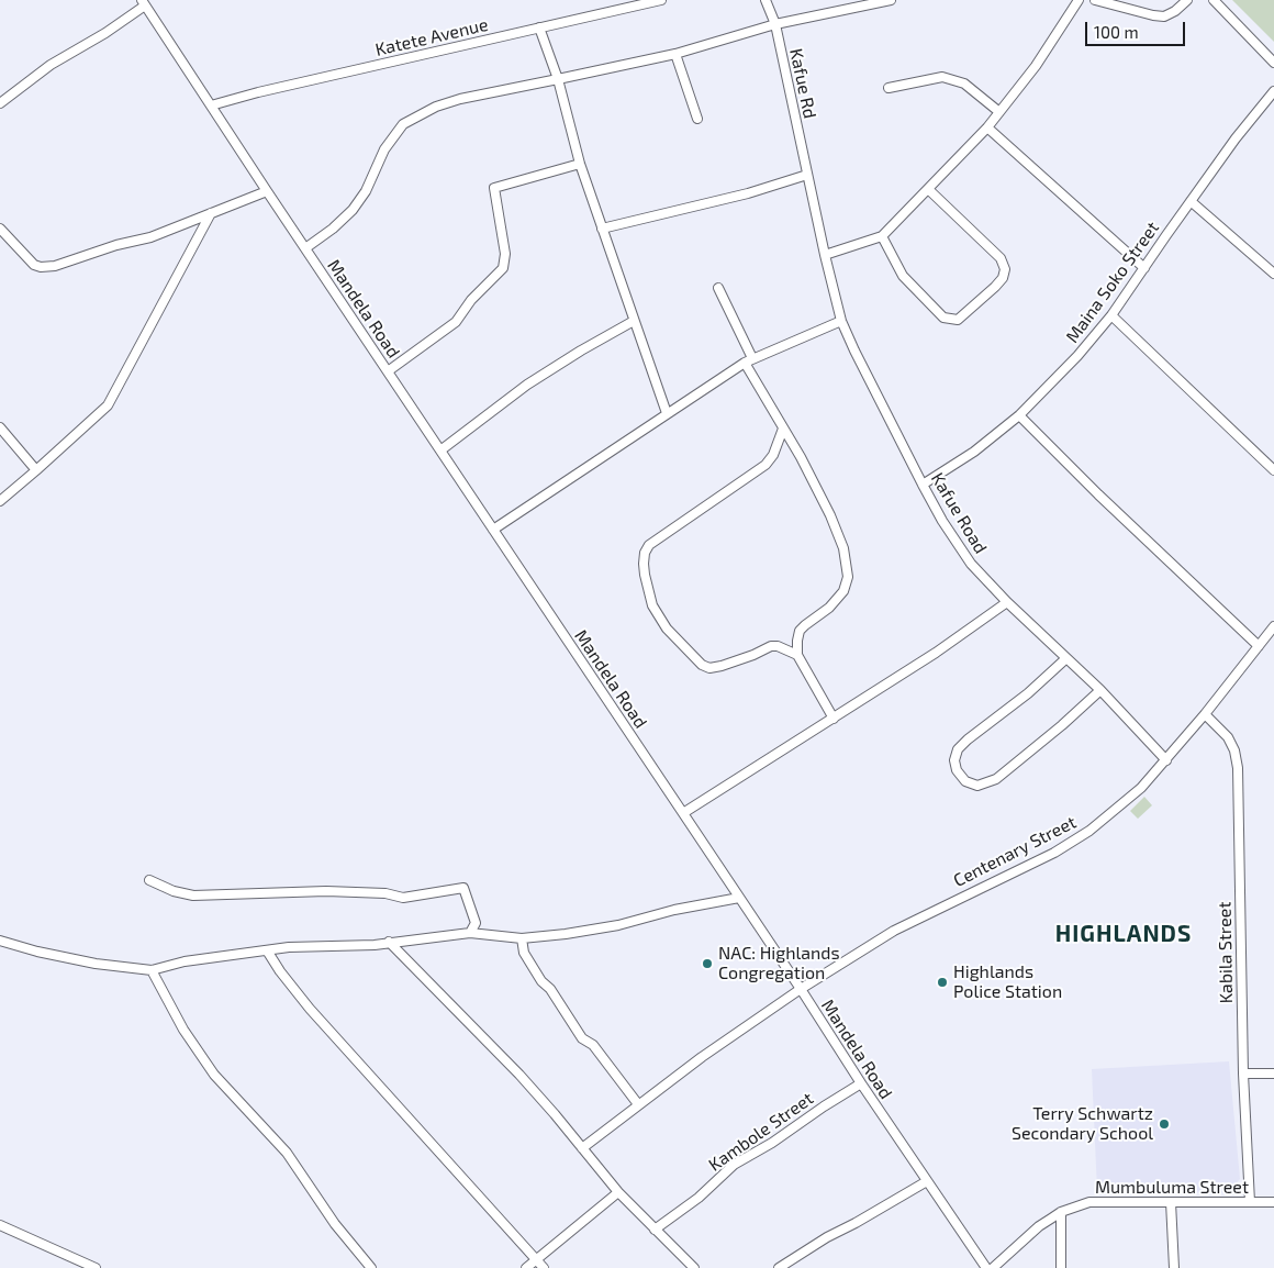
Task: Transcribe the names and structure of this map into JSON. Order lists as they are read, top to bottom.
{
  "streets": {
    "street": [
      "Katete Avenue",
      "Kafue Rd",
      "Maina Soko Street",
      "Mandela Road",
      "Kafue Road",
      "Centenary Street",
      "Kabila Street",
      "Kambole Street",
      "Mumbuluma Street"
    ]
  },
  "crossings": [
    ["Katete Avenue", "Mandela Road"],
    ["Kafue Rd", "Kafue Road"],
    ["Maina Soko Street", "Kafue Road"],
    ["Mandela Road", "Centenary Street"],
    ["Mandela Road", "Kambole Street"],
    ["Kafue Road", "Centenary Street"],
    ["Centenary Street", "Kabila Street"],
    ["Kabila Street", "Mumbuluma Street"]
  ],
  "districts": ["HIGHLANDS"],
  "places": ["NAC: Highlands Congregation", "Highlands Police Station", "Terry Schwartz Secondary School"],
  "scale_bar": "100 m"
}
